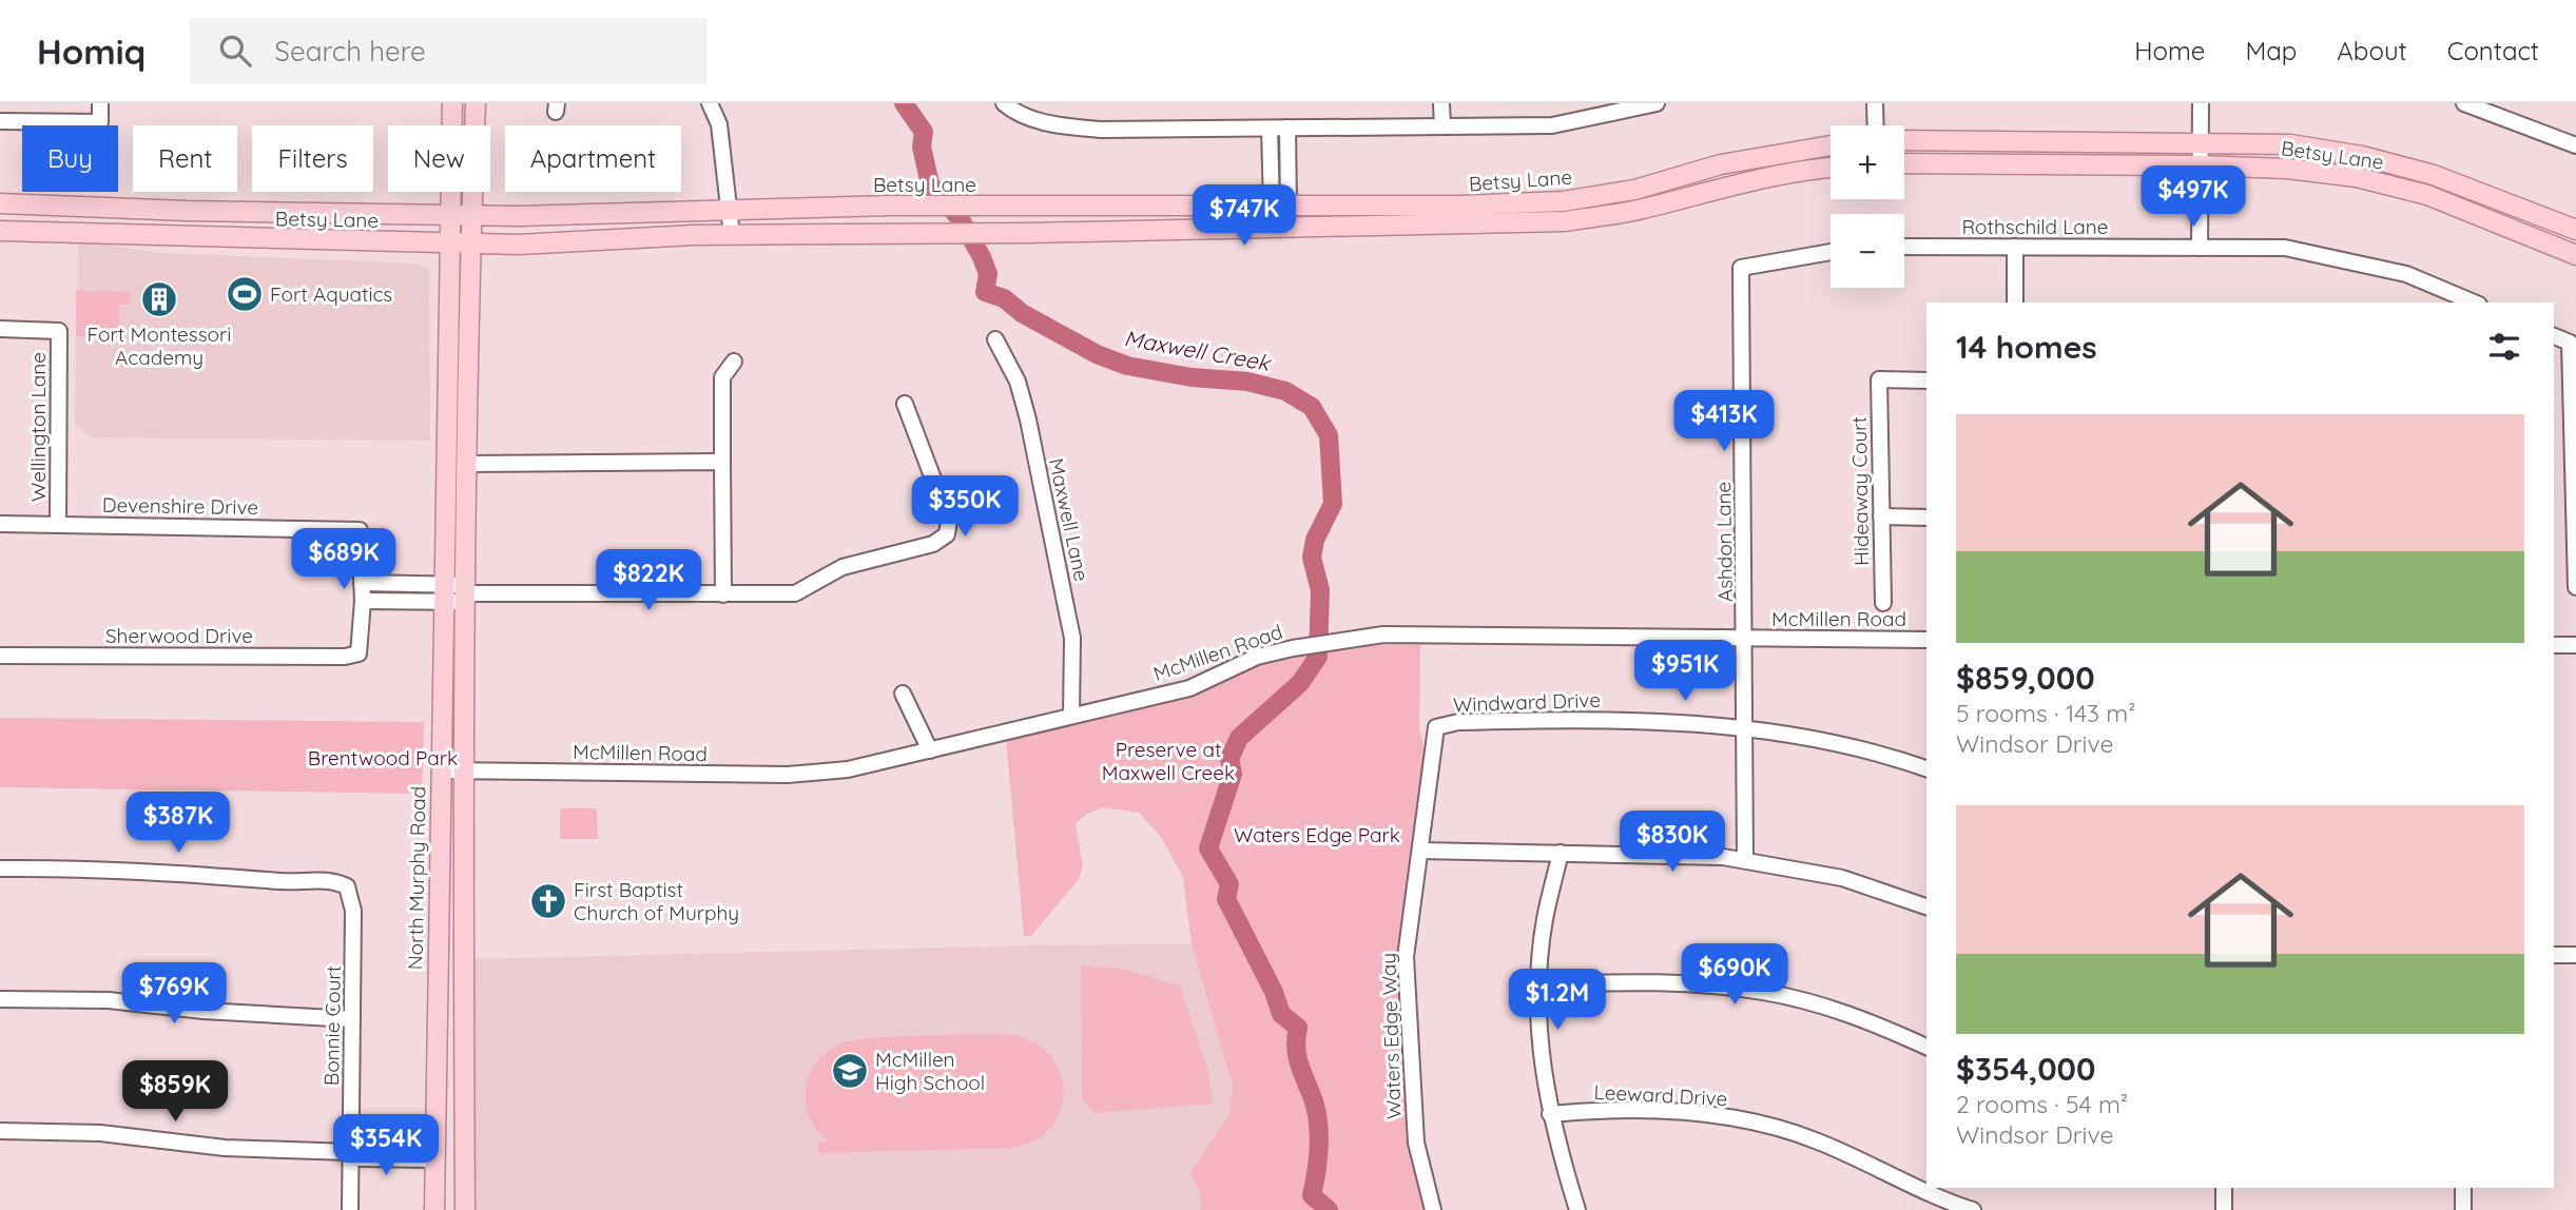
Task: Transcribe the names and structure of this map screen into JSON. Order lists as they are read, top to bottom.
{
  "streets": {
    "main road": ["Betsy Lane", "North Murphy Road"],
    "street": [
      "Rothschild Lane",
      "Wellington Lane",
      "Hideaway Court",
      "Devenshire Drive",
      "Maxwell Lane",
      "Ashdon Lane",
      "McMillen Road",
      "Sherwood Drive",
      "Windward Drive",
      "Bonnie Court",
      "Waters Edge Way",
      "Leeward Drive"
    ]
  },
  "crossings": [
    ["Betsy Lane", "North Murphy Road"],
    ["Wellington Lane", "Devenshire Drive"],
    ["Maxwell Lane", "McMillen Road"],
    ["Ashdon Lane", "McMillen Road"],
    ["Ashdon Lane", "Windward Drive"],
    ["McMillen Road", "North Murphy Road"],
    ["Windward Drive", "Waters Edge Way"]
  ],
  "water": ["Maxwell Creek"],
  "parks": ["Preserve at Maxwell Creek", "Brentwood Park", "Waters Edge Park"],
  "places": {
    "sports": ["Fort Aquatics"],
    "building": ["Fort Montessori Academy"],
    "church": ["First Baptist Church of Murphy"],
    "school or university": ["McMillen High School"]
  },
  "page": {
    "header": "Homiq",
    "search": "Search here",
    "nav": [
      "Home",
      "Map",
      "About",
      "Contact"
    ],
    "map_buttons": ["+", "−"],
    "chip": [
      "Buy",
      "Rent",
      "Filters",
      "New",
      "Apartment"
    ],
    "price": [
      "$497K",
      "$747K",
      "$413K",
      "$350K",
      "$689K",
      "$822K",
      "$951K",
      "$387K",
      "$830K",
      "$690K",
      "$769K",
      "$1.2M",
      "$859K",
      "$354K"
    ],
    "heading": "14 homes",
    "list": [
      {
        "name": "$859,000",
        "note": "5 rooms · 143 m² · Windsor Drive"
      },
      {
        "name": "$354,000",
        "note": "2 rooms · 54 m² · Windsor Drive"
      }
    ]
  }
}
